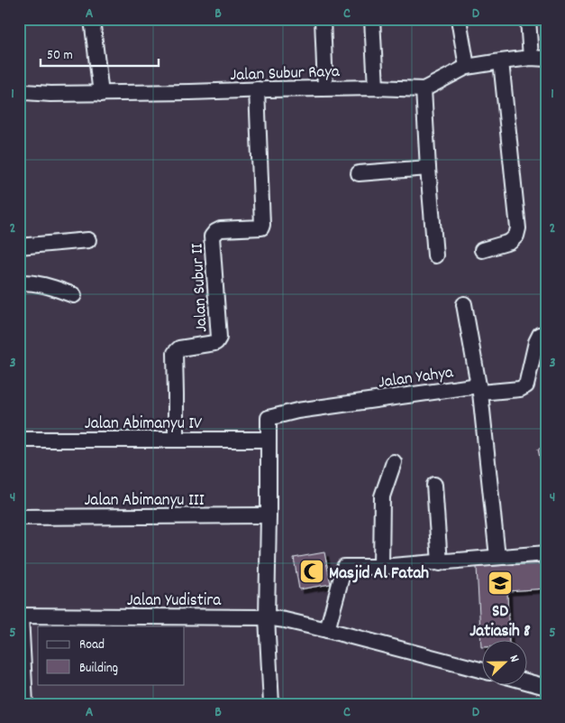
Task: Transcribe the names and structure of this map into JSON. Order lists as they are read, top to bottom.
{
  "streets": {
    "street": [
      "Jalan Subur Raya",
      "Jalan Subur II",
      "Jalan Yahya",
      "Jalan Abimanyu IV",
      "Jalan Abimanyu III",
      "Jalan Yudistira"
    ]
  },
  "crossings": [
    ["Jalan Subur Raya", "Jalan Subur II"],
    ["Jalan Subur II", "Jalan Abimanyu IV"],
    ["Jalan Yahya", "Jalan Abimanyu IV"]
  ],
  "places": {
    "mosque": ["Masjid Al Fatah"],
    "school or university": ["SD Jatiasih 8"]
  },
  "legend": ["Road", "Building"],
  "scale_bar": "50 m",
  "north": "right",
  "grid": {
    "columns": [
      "A",
      "B",
      "C",
      "D"
    ],
    "rows": [
      "1",
      "2",
      "3",
      "4",
      "5"
    ]
  }
}
